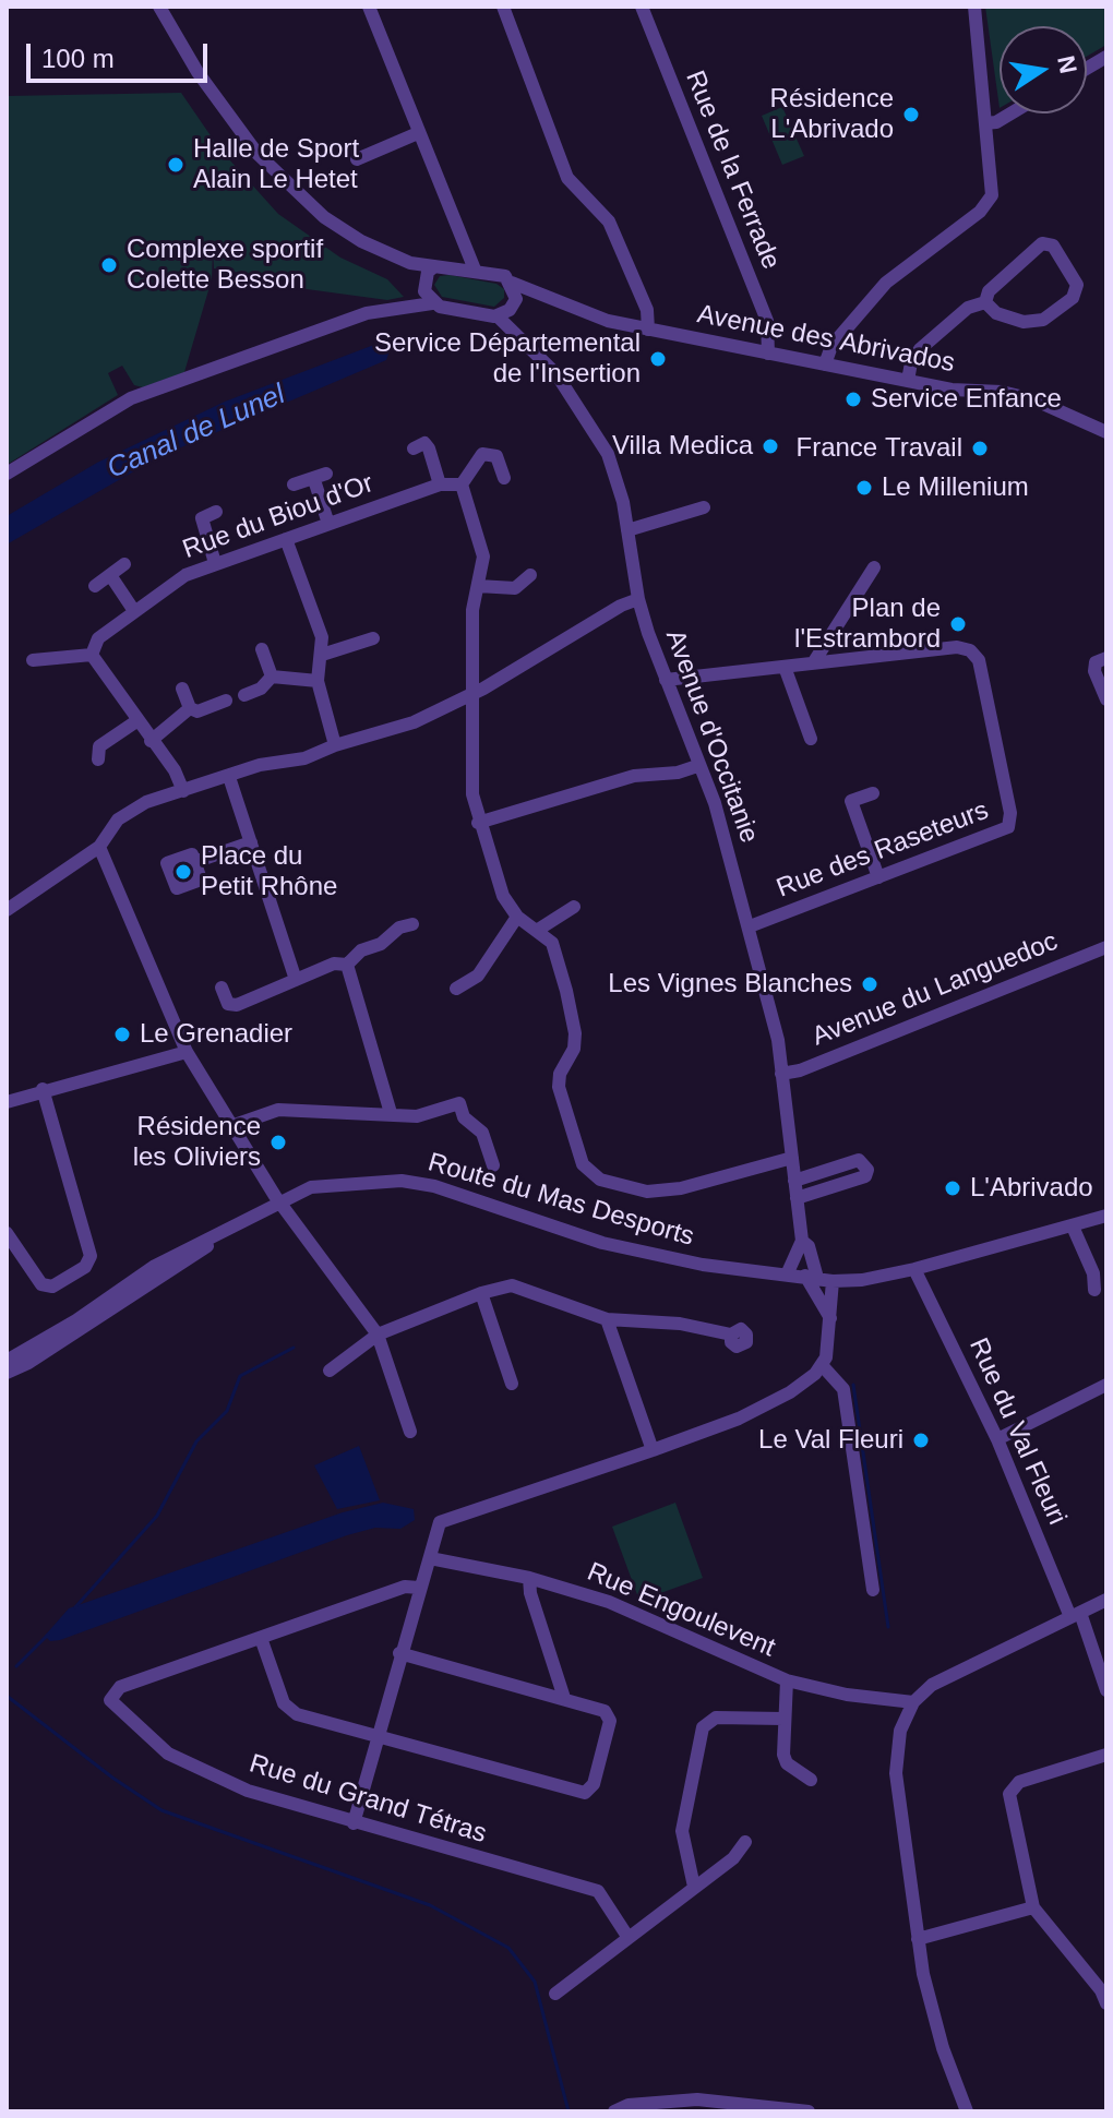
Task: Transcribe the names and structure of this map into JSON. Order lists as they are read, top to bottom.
{
  "streets": {
    "street": [
      "Rue de la Ferrade",
      "Avenue des Abrivados",
      "Rue du Biou d'Or",
      "Avenue d'Occitanie",
      "Rue des Raseteurs",
      "Avenue du Languedoc",
      "Route du Mas Desports",
      "Rue du Val Fleuri",
      "Rue Engoulevent",
      "Rue du Grand Tétras"
    ]
  },
  "crossings": [
    ["Rue de la Ferrade", "Avenue des Abrivados"],
    ["Avenue des Abrivados", "Avenue d'Occitanie"],
    ["Avenue d'Occitanie", "Rue des Raseteurs"],
    ["Avenue d'Occitanie", "Avenue du Languedoc"],
    ["Avenue d'Occitanie", "Route du Mas Desports"],
    ["Route du Mas Desports", "Rue du Val Fleuri"]
  ],
  "water": ["Canal de Lunel"],
  "places": [
    "Résidence L'Abrivado",
    "Halle de Sport Alain Le Hetet",
    "Complexe sportif Colette Besson",
    "Service Départemental de l'Insertion",
    "Service Enfance",
    "Villa Medica",
    "France Travail",
    "Le Millenium",
    "Plan de l'Estrambord",
    "Place du Petit Rhône",
    "Les Vignes Blanches",
    "Le Grenadier",
    "Résidence les Oliviers",
    "L'Abrivado",
    "Le Val Fleuri"
  ],
  "scale_bar": "100 m",
  "north": "right"
}
